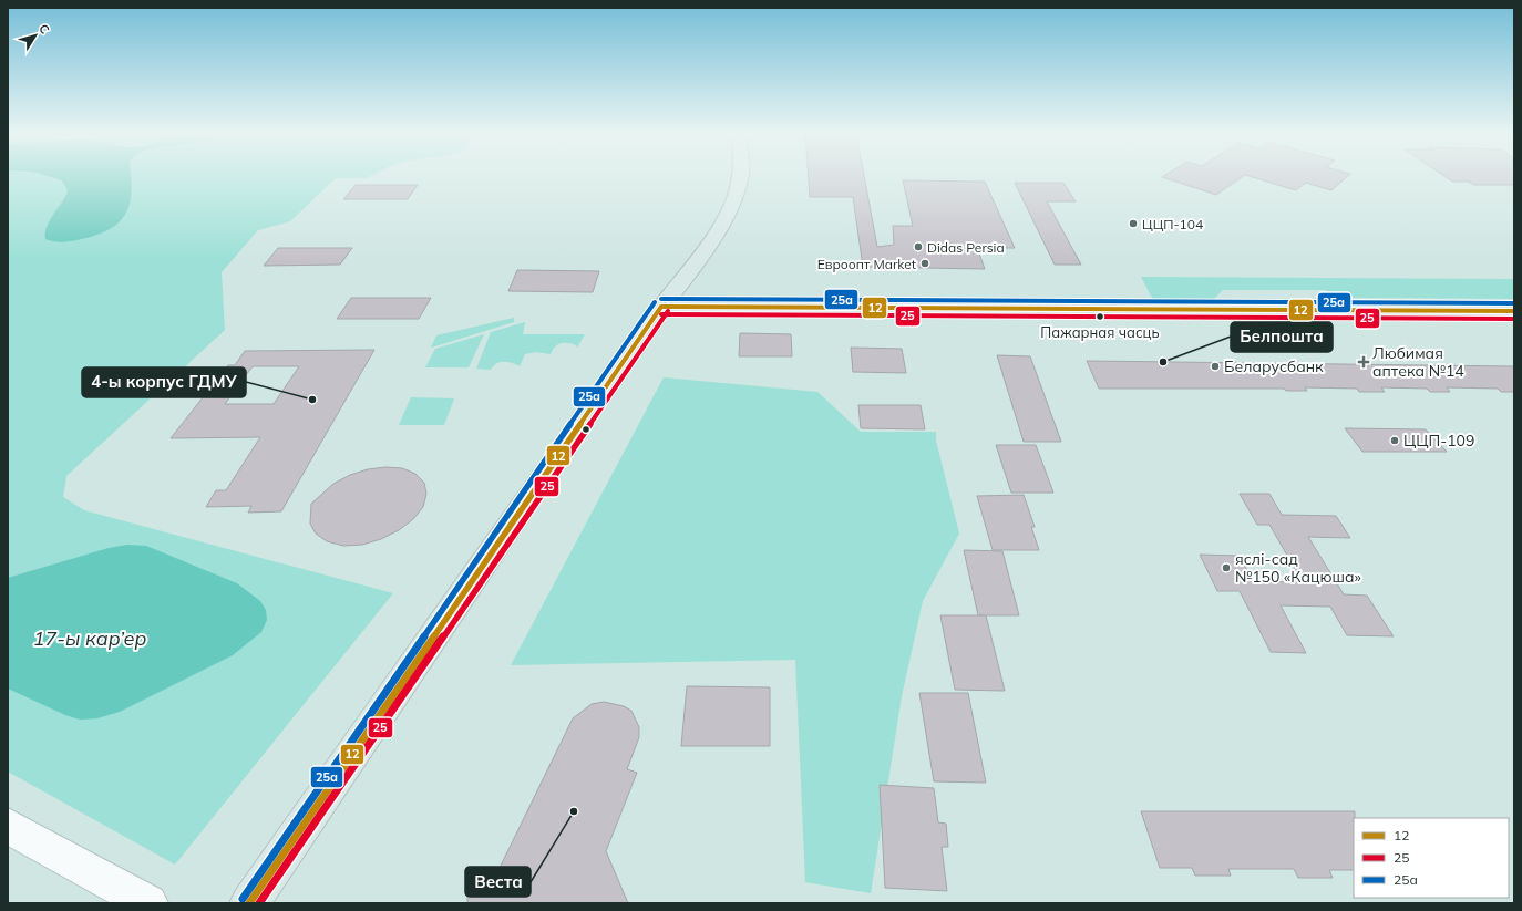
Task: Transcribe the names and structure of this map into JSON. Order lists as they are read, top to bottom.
{
  "water": ["17-ы кар’ер"],
  "places": {
    "other": [
      "ЦЦП-104",
      "Didas Persia",
      "Евроопт Market",
      "Пажарная часць",
      "Белпошта",
      "Беларусбанк",
      "4-ы корпус ГДМУ",
      "ЦЦП-109",
      "яслі-сад №150 «Кацюша»",
      "Веста"
    ],
    "health": ["Любимая аптека №14"]
  },
  "lines": ["transit line 25а", "transit line 12", "transit line 25"],
  "legend": ["12", "25", "25а"],
  "north": "top right"
}
